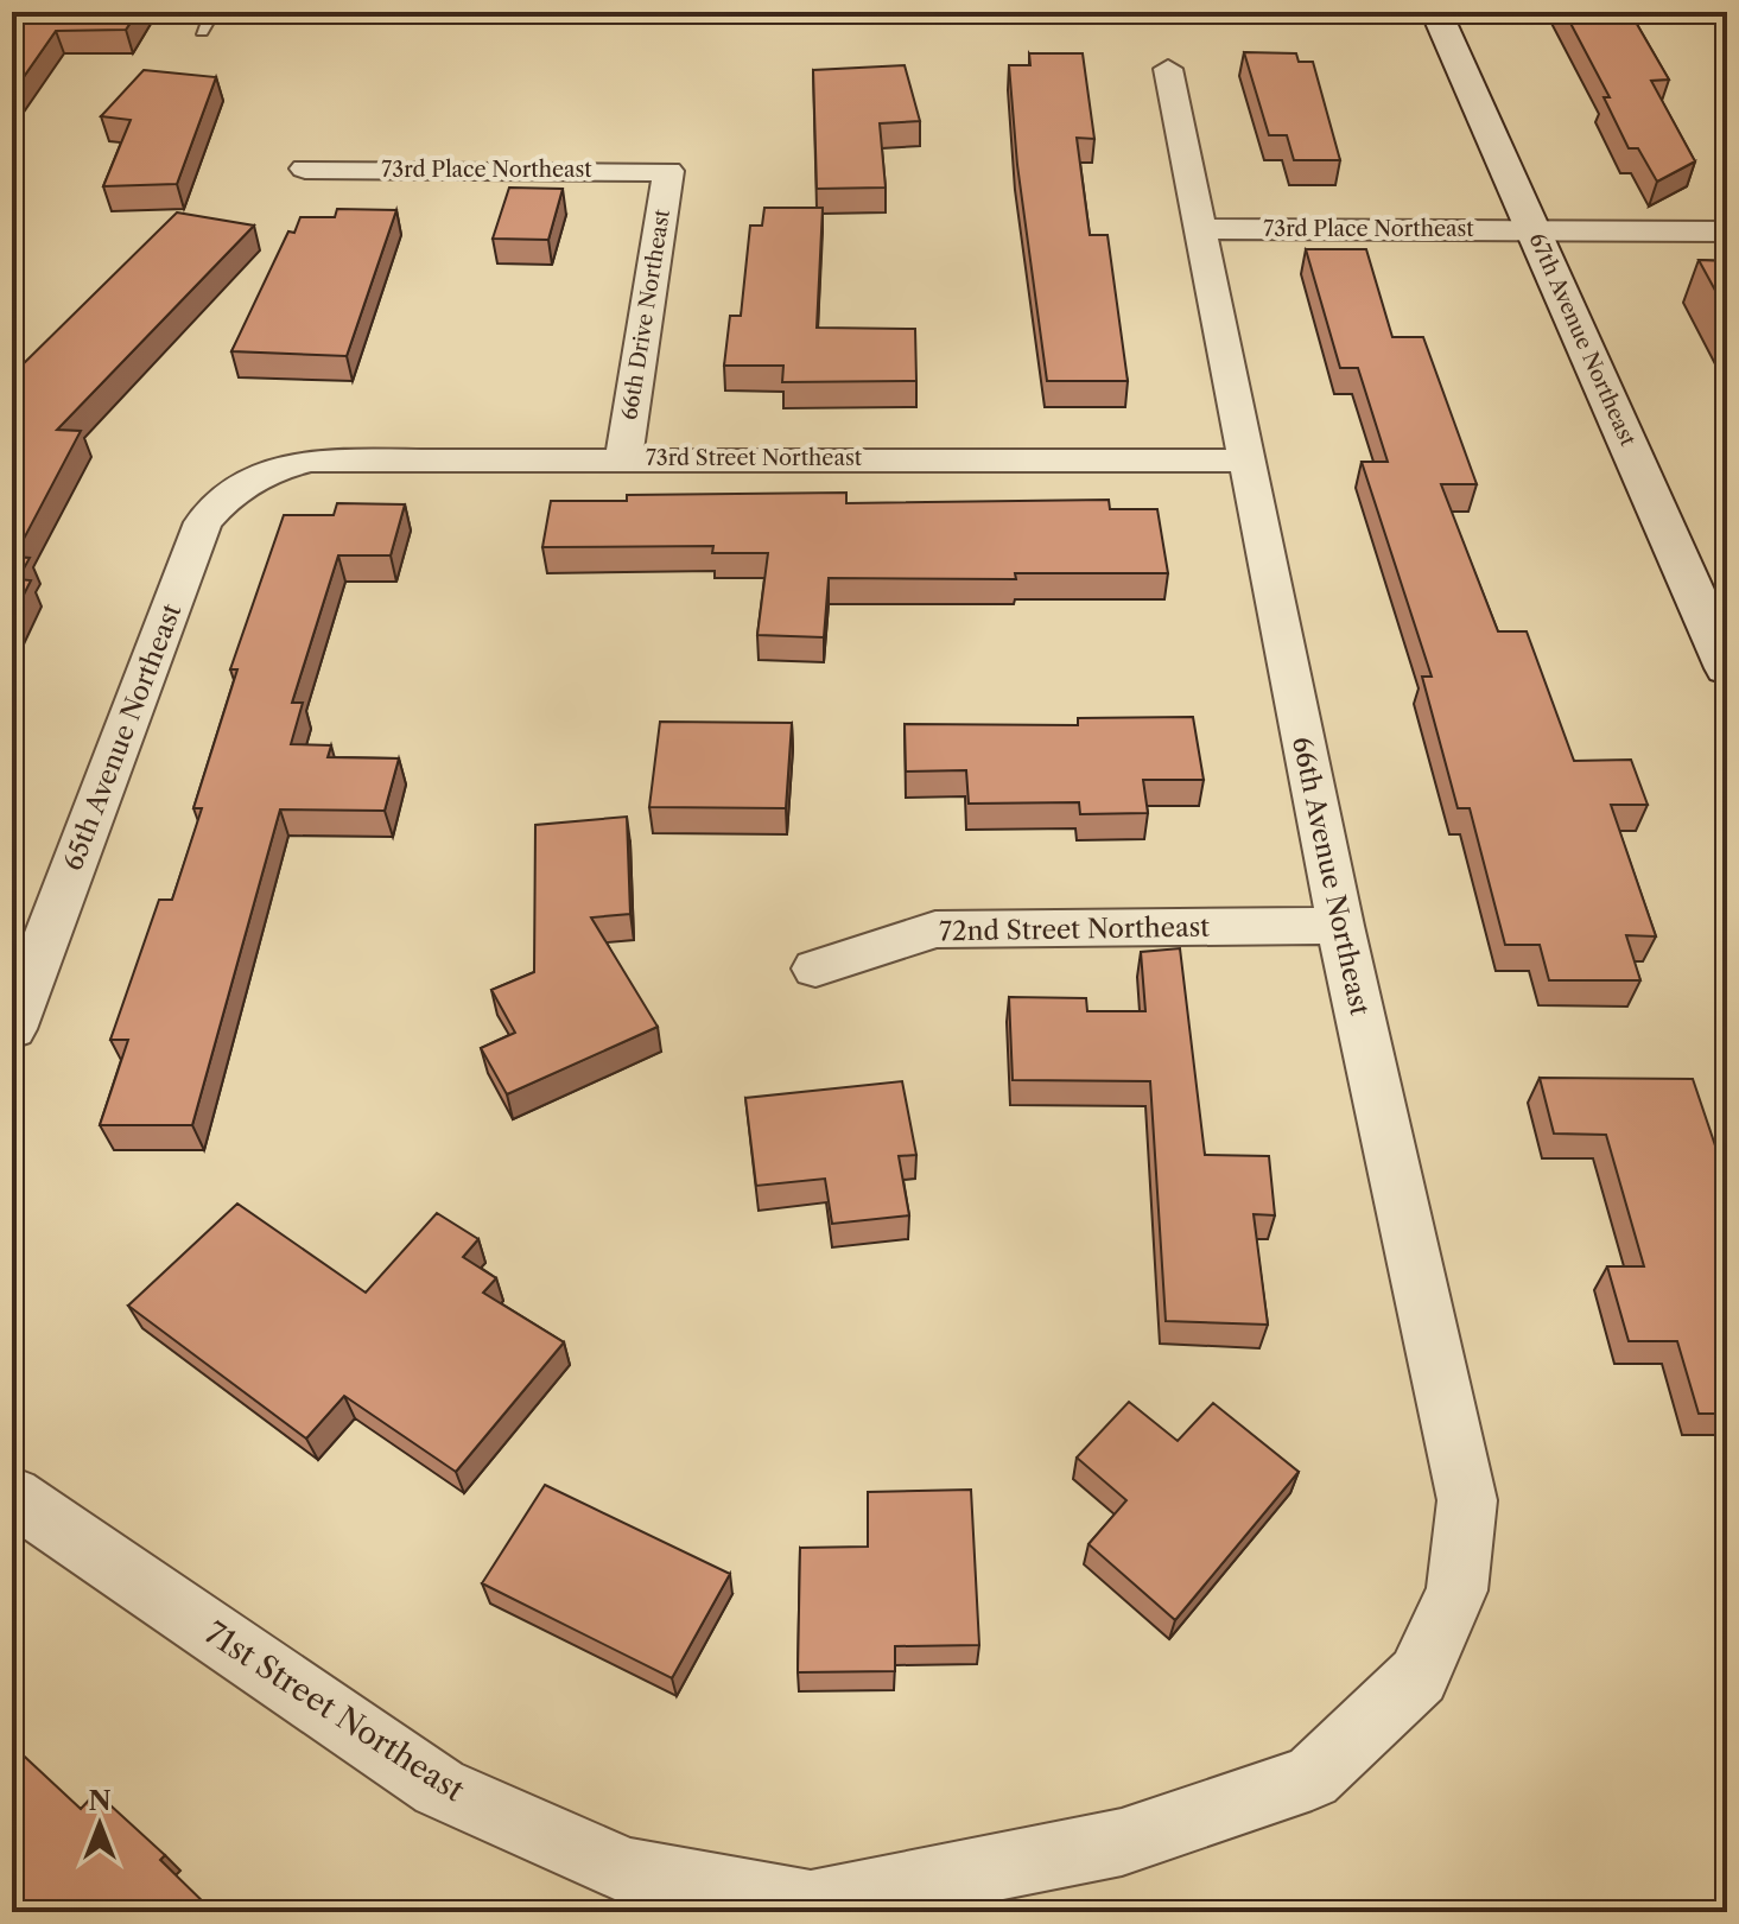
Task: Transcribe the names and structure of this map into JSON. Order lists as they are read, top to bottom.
{
  "streets": {
    "main road": ["67th Avenue Northeast"],
    "street": [
      "73rd Place Northeast",
      "66th Drive Northeast",
      "73rd Street Northeast",
      "65th Avenue Northeast",
      "66th Avenue Northeast",
      "72nd Street Northeast",
      "71st Street Northeast"
    ]
  },
  "crossings": [
    ["73rd Place Northeast", "66th Drive Northeast"],
    ["73rd Place Northeast", "67th Avenue Northeast"],
    ["73rd Place Northeast", "66th Avenue Northeast"],
    ["66th Drive Northeast", "73rd Street Northeast"],
    ["73rd Street Northeast", "65th Avenue Northeast"],
    ["73rd Street Northeast", "66th Avenue Northeast"],
    ["66th Avenue Northeast", "72nd Street Northeast"],
    ["66th Avenue Northeast", "71st Street Northeast"]
  ],
  "north": "top"
}
